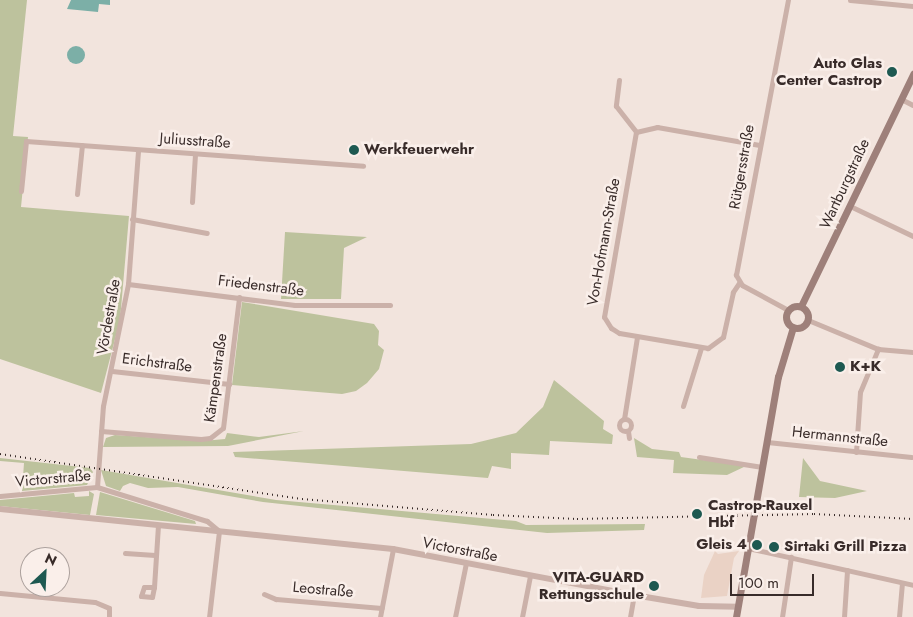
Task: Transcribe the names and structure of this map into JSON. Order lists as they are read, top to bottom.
{
  "streets": {
    "main road": ["Wartburgstraße"],
    "street": [
      "Juliusstraße",
      "Rütgersstraße",
      "Von-Hofmann-Straße",
      "Friedenstraße",
      "Vördestraße",
      "Erichstraße",
      "Kämpenstraße",
      "Hermannstraße",
      "Victorstraße",
      "Leostraße"
    ]
  },
  "crossings": [
    ["Juliusstraße", "Vördestraße"],
    ["Friedenstraße", "Vördestraße"],
    ["Friedenstraße", "Kämpenstraße"],
    ["Vördestraße", "Erichstraße"],
    ["Vördestraße", "Kämpenstraße"],
    ["Vördestraße", "Victorstraße"],
    ["Erichstraße", "Kämpenstraße"]
  ],
  "places": [
    "Auto Glas Center Castrop",
    "Werkfeuerwehr",
    "K+K",
    "Castrop-Rauxel Hbf",
    "Gleis 4",
    "Sirtaki Grill Pizza",
    "VITA-GUARD Rettungsschule"
  ],
  "scale_bar": "100 m",
  "north": "top right"
}
